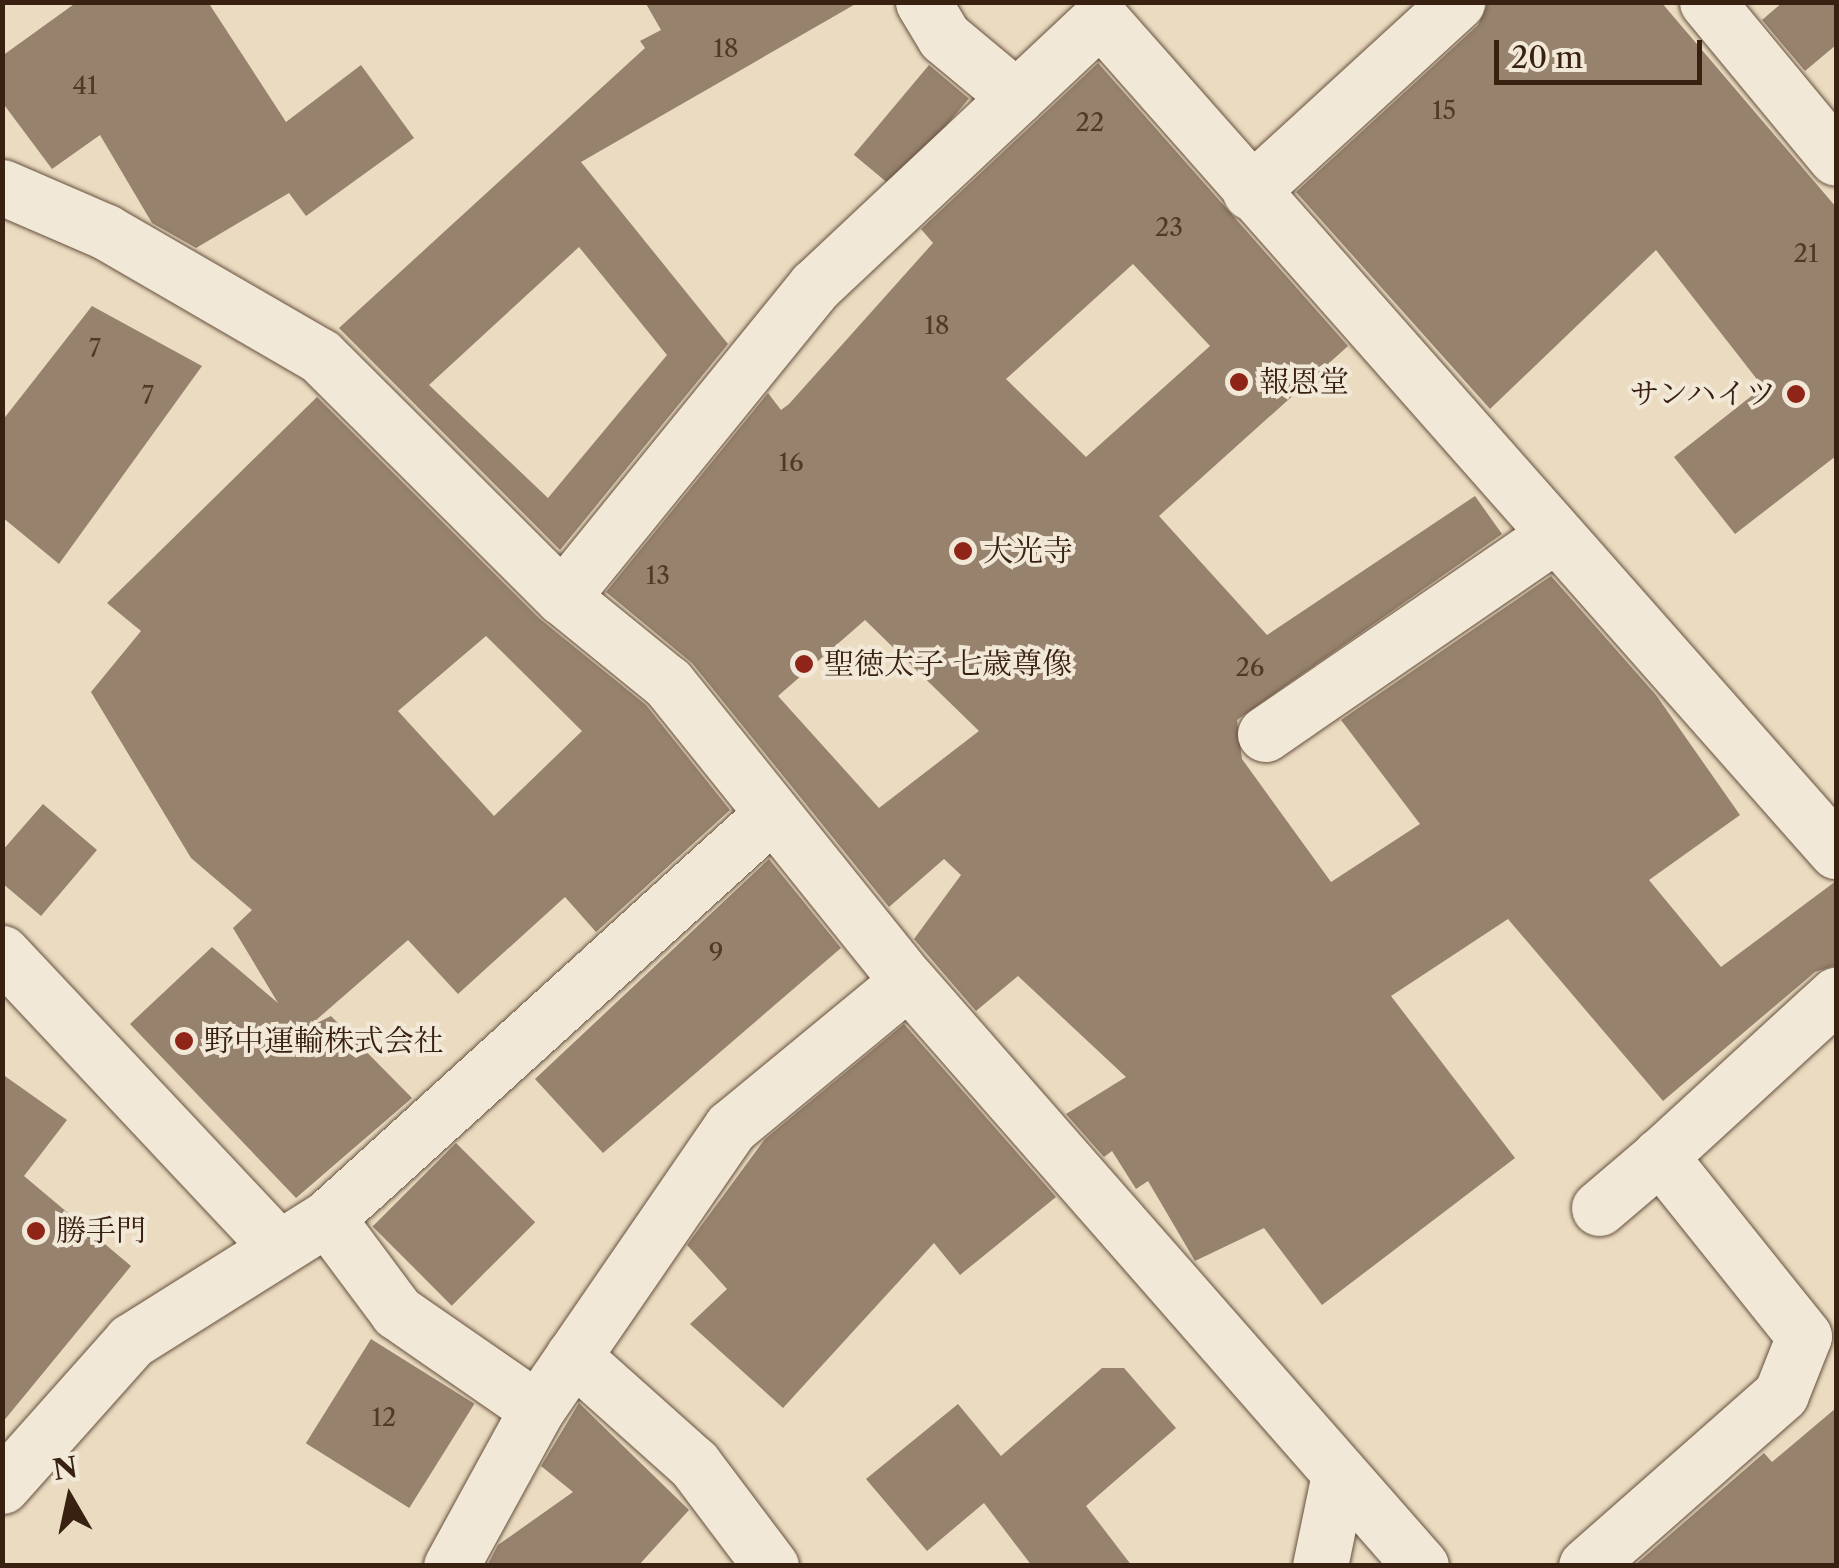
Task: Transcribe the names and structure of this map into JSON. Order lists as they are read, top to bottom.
{
  "places": [
    "報恩堂",
    "サンハイツ",
    "大光寺",
    "聖徳太子 七歳尊像",
    "野中運輸株式会社",
    "勝手門"
  ],
  "house_numbers": [
    "18",
    "41",
    "15",
    "22",
    "23",
    "21",
    "18",
    "7",
    "7",
    "16",
    "13",
    "26",
    "9",
    "12"
  ],
  "scale_bar": "20 m",
  "north": "top"
}
